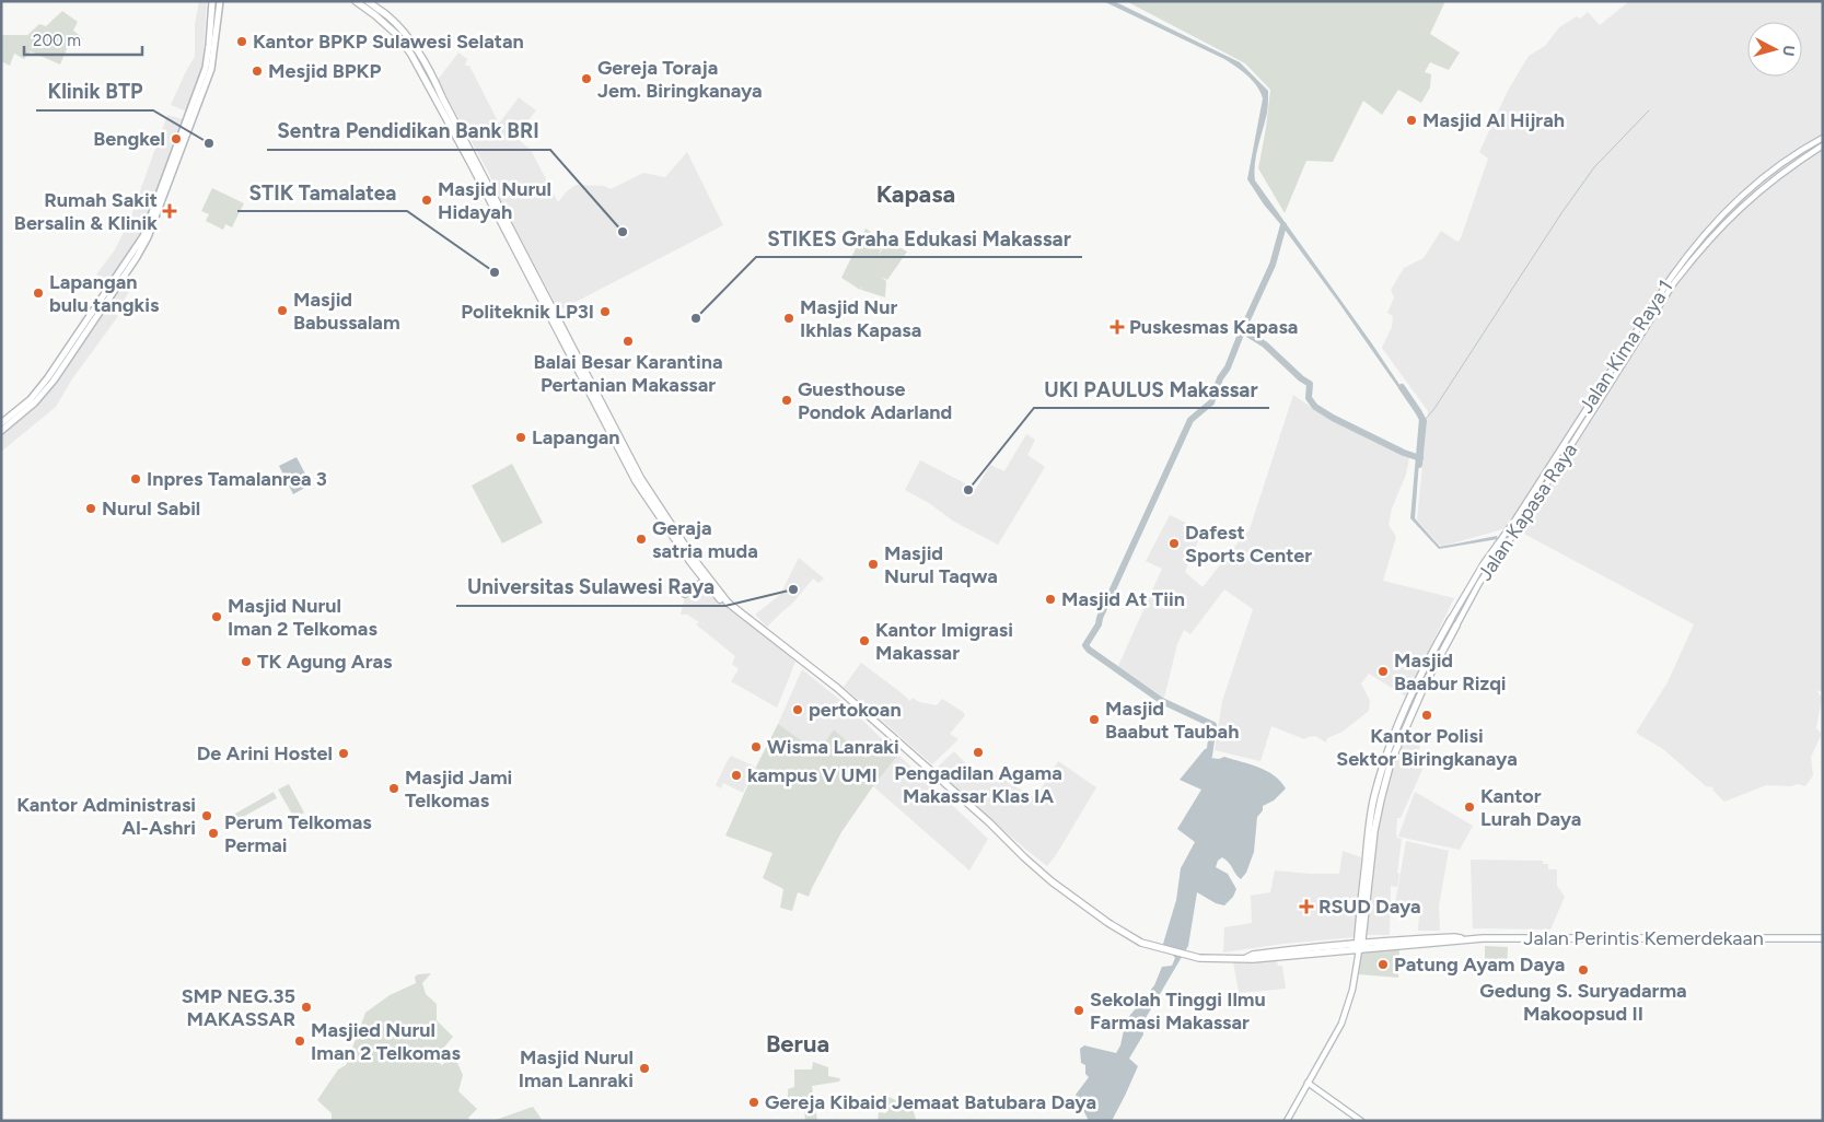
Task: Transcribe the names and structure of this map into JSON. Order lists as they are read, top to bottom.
{
  "streets": {
    "highway": ["Jalan Kapasa Raya", "Jalan Perintis Kemerdekaan"],
    "main road": ["Jalan Kima Raya 1"]
  },
  "crossings": [
    ["Jalan Kima Raya 1", "Jalan Kapasa Raya"],
    ["Jalan Kapasa Raya", "Jalan Perintis Kemerdekaan"]
  ],
  "districts": ["Kapasa", "Berua"],
  "places": {
    "other": [
      "Kantor BPKP Sulawesi Selatan",
      "Mesjid BPKP",
      "Gereja Toraja Jem. Biringkanaya",
      "Masjid Al Hijrah",
      "Bengkel",
      "Klinik BTP",
      "Masjid Nurul Hidayah",
      "Sentra Pendidikan Bank BRI",
      "STIK Tamalatea",
      "Lapangan bulu tangkis",
      "Masjid Babussalam",
      "Politeknik LP3I",
      "STIKES Graha Edukasi Makassar",
      "Masjid Nur Ikhlas Kapasa",
      "Balai Besar Karantina Pertanian Makassar",
      "Guesthouse Pondok Adarland",
      "Lapangan",
      "Inpres Tamalanrea 3",
      "UKI PAULUS Makassar",
      "Nurul Sabil",
      "Geraja satria muda",
      "Dafest Sports Center",
      "Masjid Nurul Taqwa",
      "Universitas Sulawesi Raya",
      "Masjid At Tiin",
      "Masjid Nurul Iman 2 Telkomas",
      "Kantor Imigrasi Makassar",
      "TK Agung Aras",
      "Masjid Baabur Rizqi",
      "pertokoan",
      "Kantor Polisi Sektor Biringkanaya",
      "Masjid Baabut Taubah",
      "Wisma Lanraki",
      "Pengadilan Agama Makassar Klas IA",
      "De Arini Hostel",
      "kampus V UMI",
      "Masjid Jami Telkomas",
      "Kantor Lurah Daya",
      "Kantor Administrasi Al-Ashri",
      "Perum Telkomas Permai",
      "Patung Ayam Daya",
      "Gedung S. Suryadarma Makoopsud II",
      "SMP NEG.35 MAKASSAR",
      "Sekolah Tinggi Ilmu Farmasi Makassar",
      "Masjied Nurul Iman 2 Telkomas",
      "Masjid Nurul Iman Lanraki",
      "Gereja Kibaid Jemaat Batubara Daya"
    ],
    "health": ["Rumah Sakit Bersalin & Klinik", "Puskesmas Kapasa", "RSUD Daya"]
  },
  "scale_bar": "200 m",
  "north": "right"
}
